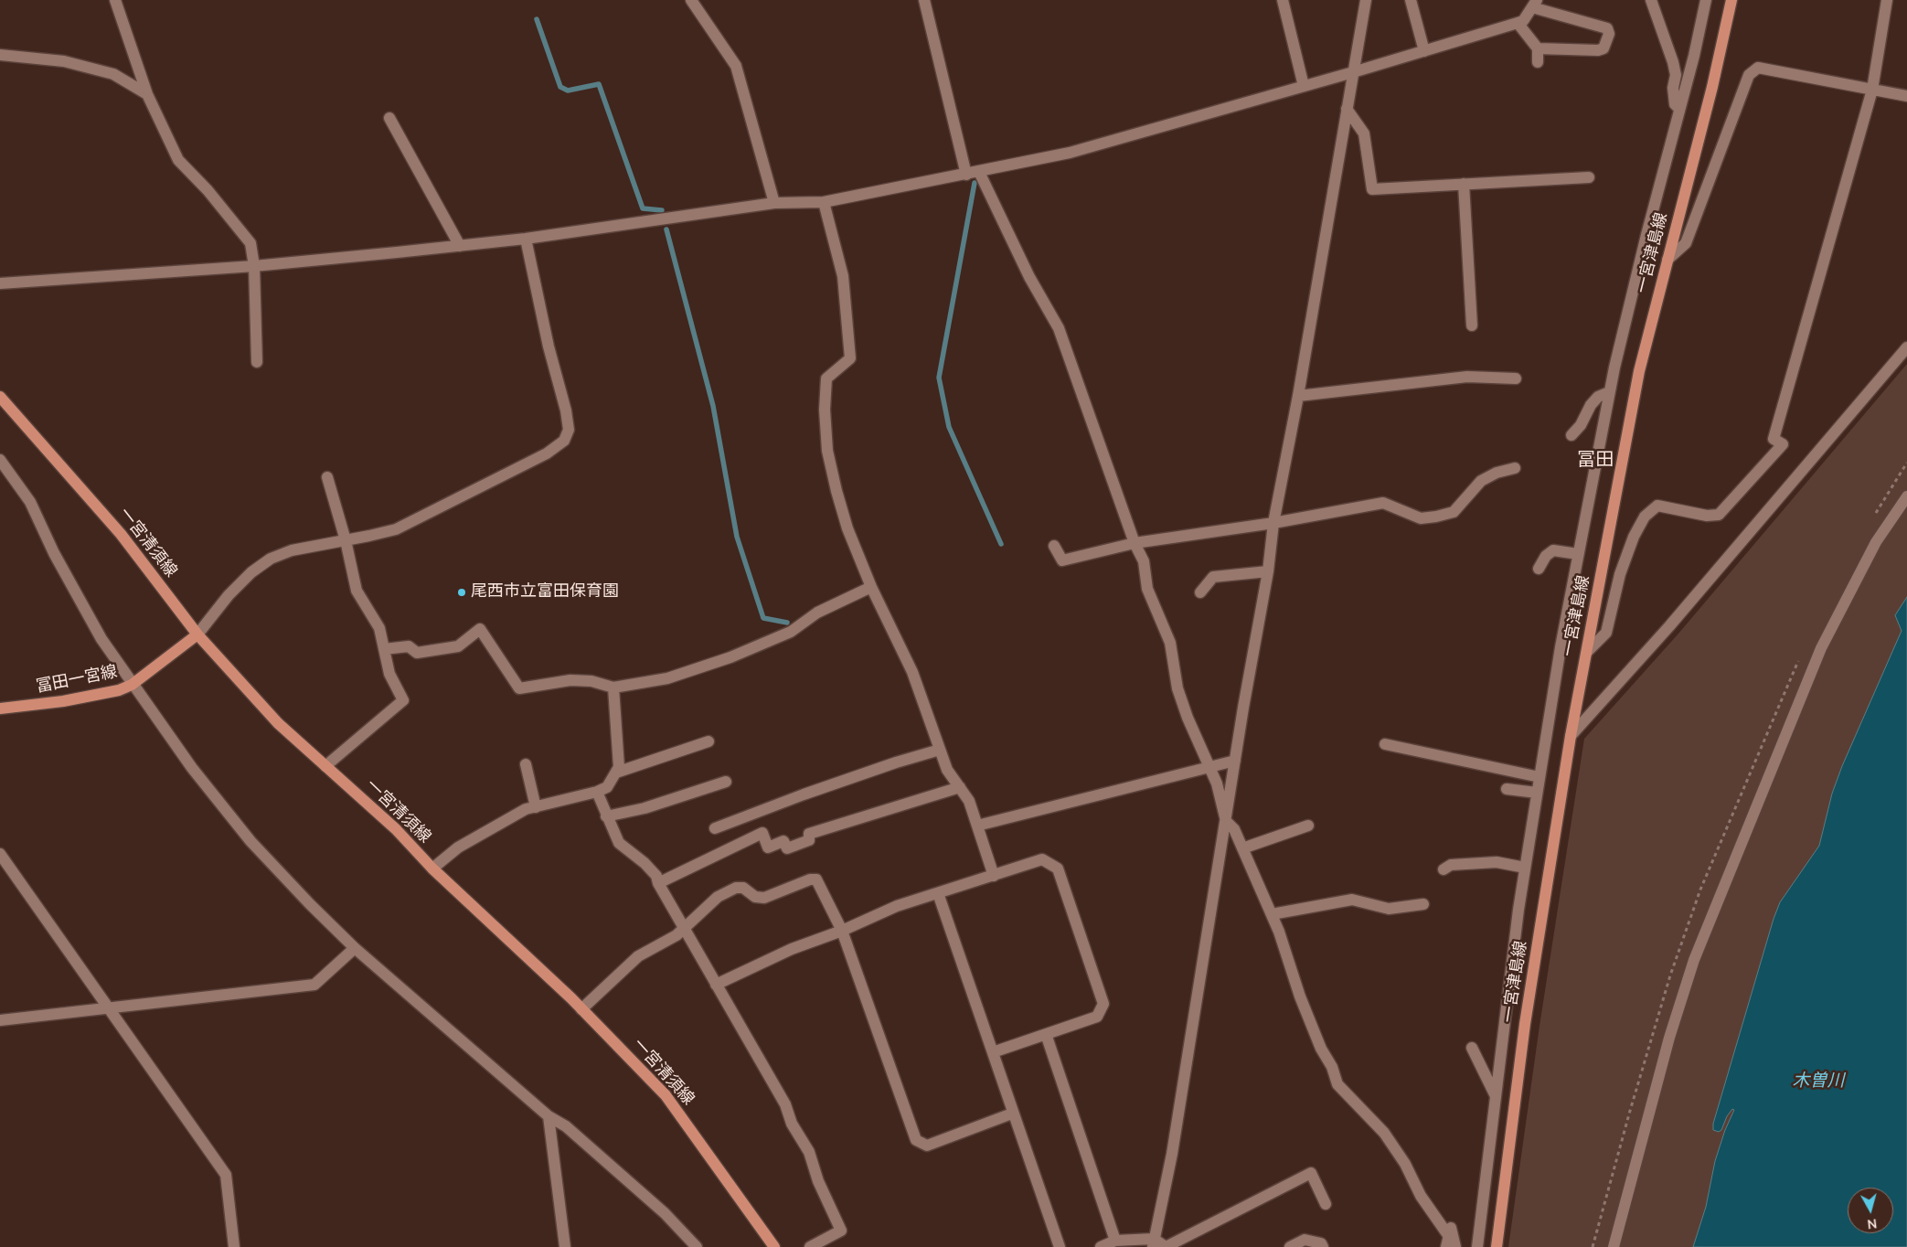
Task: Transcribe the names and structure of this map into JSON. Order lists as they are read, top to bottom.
{
  "streets": {
    "main road": ["一宮津島線", "一宮清須線", "冨田一宮線"]
  },
  "crossings": [
    ["一宮清須線", "冨田一宮線"]
  ],
  "districts": ["冨田"],
  "water": ["木曽川"],
  "places": ["尾西市立富田保育園"],
  "north": "bottom"
}
